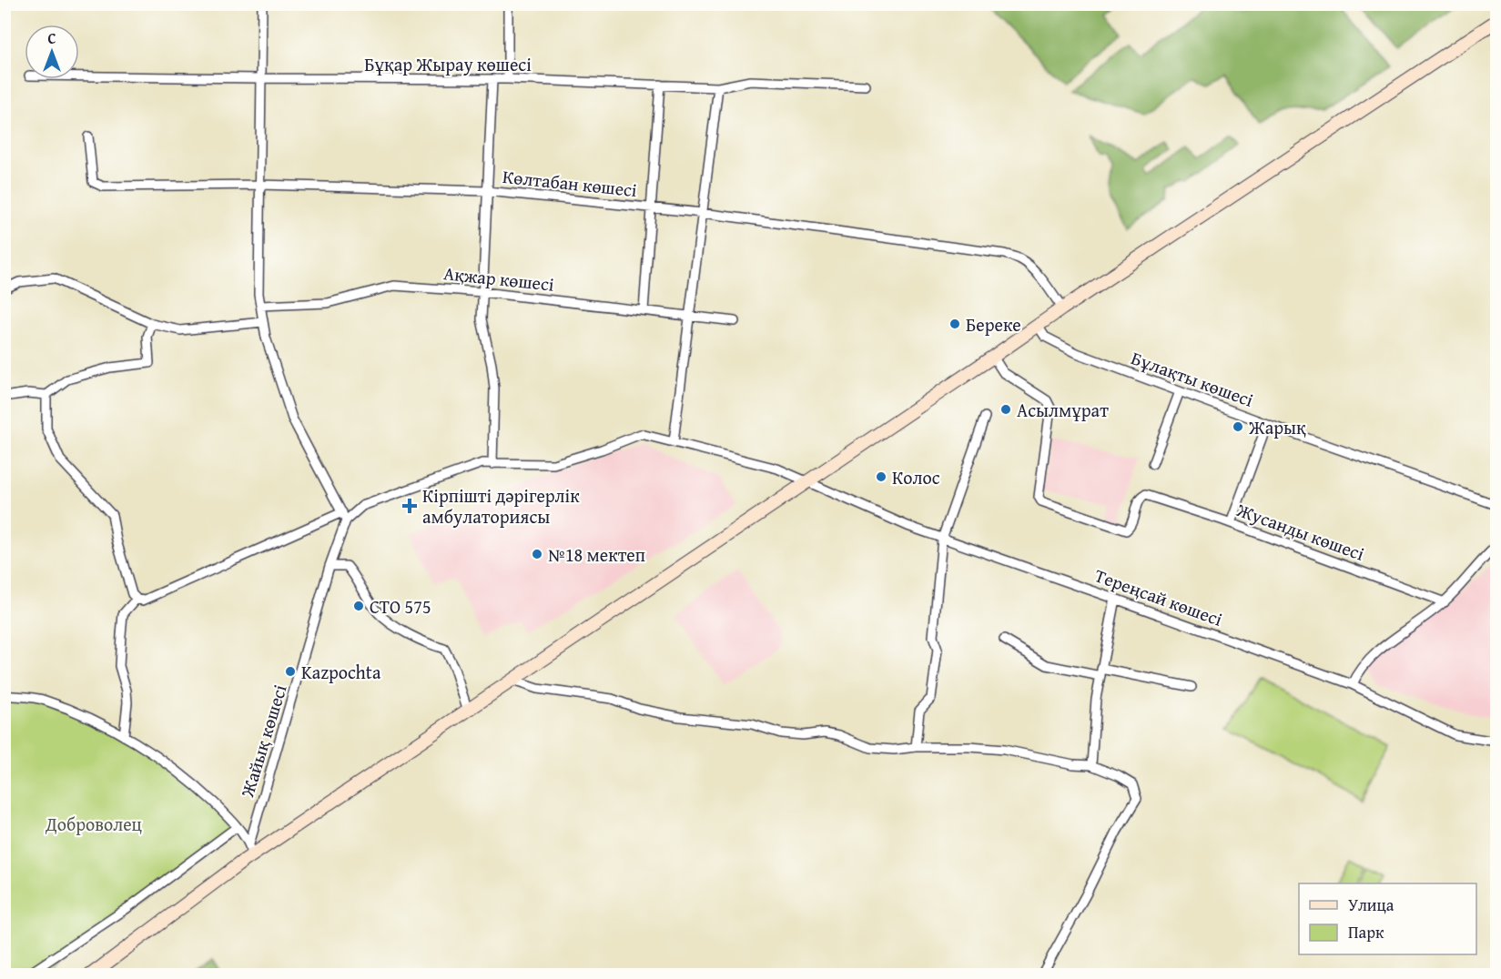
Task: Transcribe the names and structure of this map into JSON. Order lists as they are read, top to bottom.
{
  "streets": {
    "street": [
      "Бұқар Жырау көшесі",
      "Көлтабан көшесі",
      "Ақжар көшесі",
      "Бұлақты көшесі",
      "Жусанды көшесі",
      "Тереңсай көшесі",
      "Жайық көшесі"
    ]
  },
  "crossings": [
    ["Тереңсай көшесі", "Жайық көшесі"]
  ],
  "parks": ["Доброволец"],
  "places": {
    "other": [
      "Береке",
      "Асылмұрат",
      "Жарық",
      "Колос",
      "№18 мектеп",
      "СТО 575",
      "Kazpochta"
    ],
    "health": ["Кірпішті дәрігерлік амбулаториясы"]
  },
  "legend": ["Улица", "Парк"],
  "north": "top"
}
